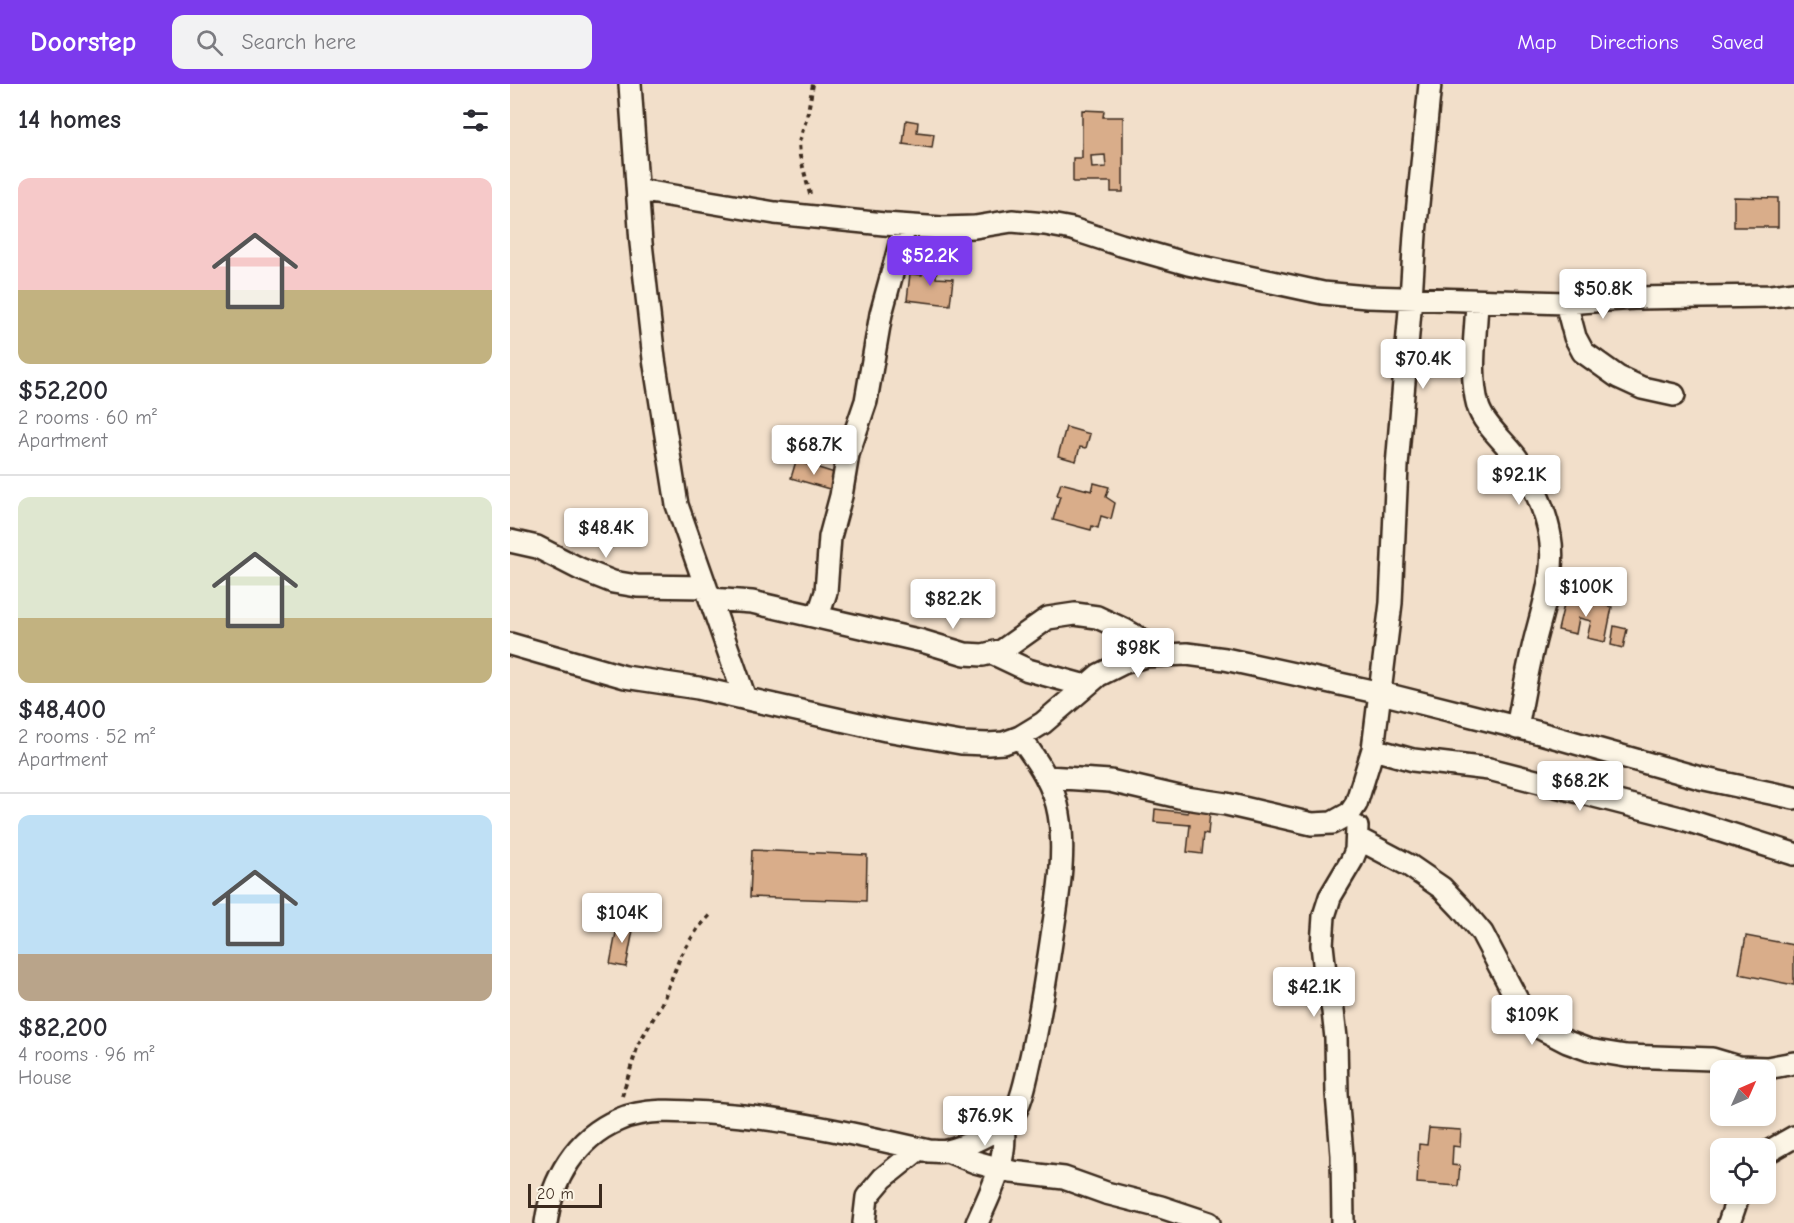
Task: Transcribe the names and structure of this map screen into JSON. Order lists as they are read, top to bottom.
{
  "scale_bar": "20 m",
  "north": "top right",
  "page": {
    "header": "Doorstep",
    "search": "Search here",
    "nav": ["Map", "Directions", "Saved"],
    "heading": "14 homes",
    "list": [
      {
        "name": "$52,200",
        "note": "2 rooms · 60 m² · Apartment"
      },
      {
        "name": "$48,400",
        "note": "2 rooms · 52 m² · Apartment"
      },
      {
        "name": "$82,200",
        "note": "4 rooms · 96 m² · House"
      }
    ],
    "price": [
      "$52.2K",
      "$50.8K",
      "$70.4K",
      "$68.7K",
      "$92.1K",
      "$48.4K",
      "$100K",
      "$82.2K",
      "$98K",
      "$68.2K",
      "$104K",
      "$42.1K",
      "$109K",
      "$76.9K"
    ],
    "scale": "20 m"
  }
}
